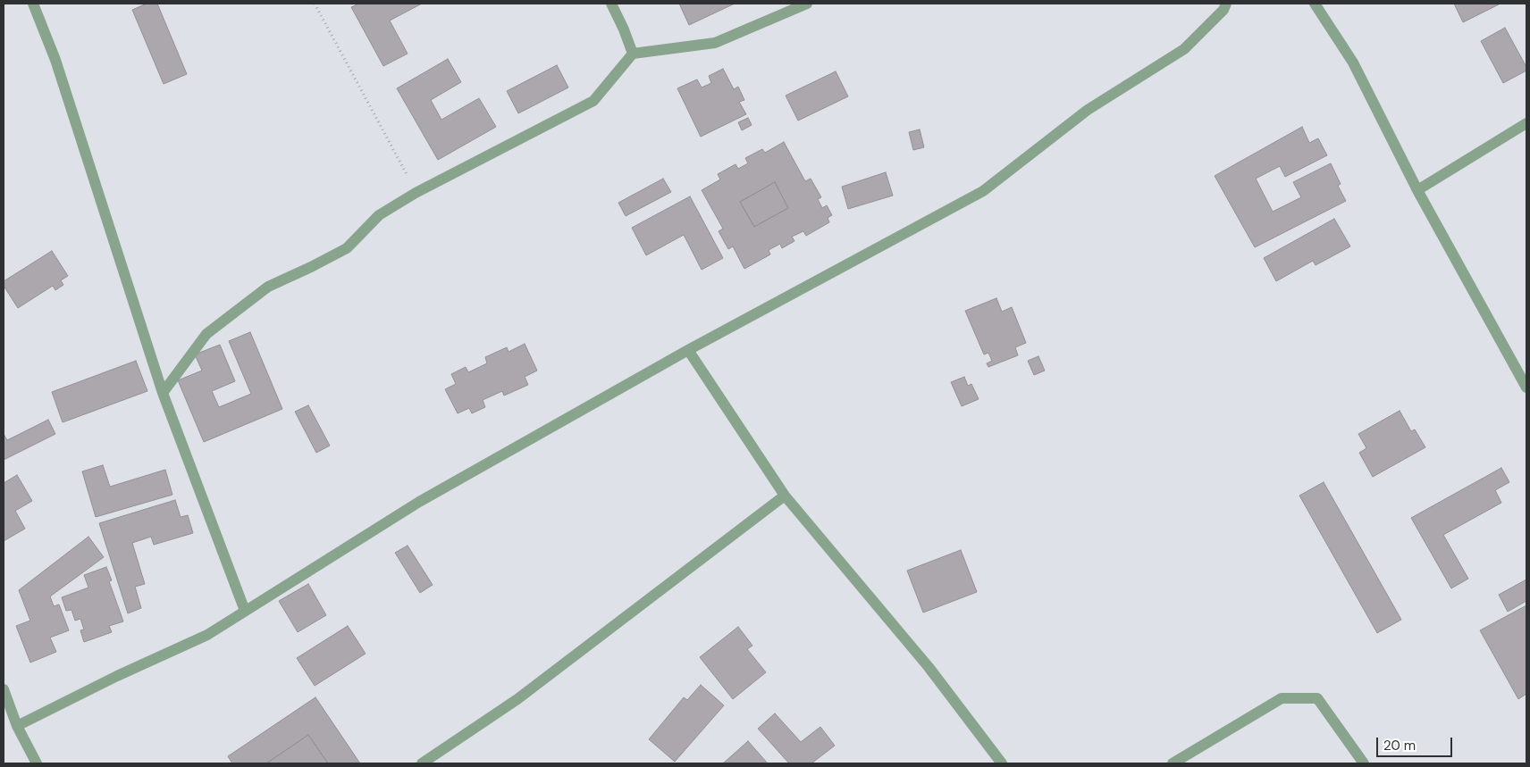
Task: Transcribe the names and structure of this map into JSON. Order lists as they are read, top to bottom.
{
  "scale_bar": "20 m"
}
